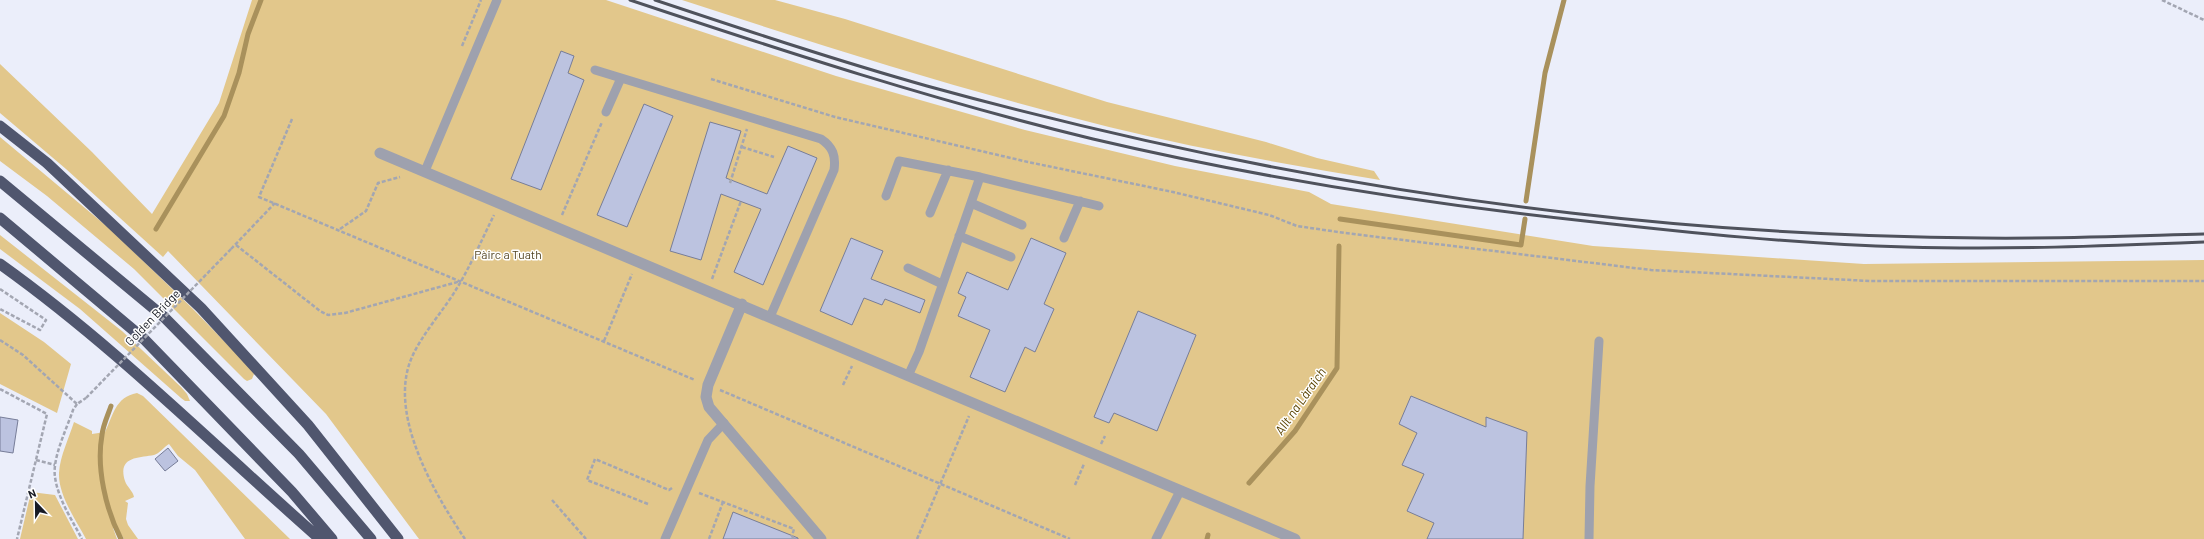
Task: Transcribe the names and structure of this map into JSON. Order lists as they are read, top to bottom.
{
  "streets": {
    "path": ["Golden Bridge"]
  },
  "water": ["Allt na Làraich"],
  "parks": ["Pàirc a Tuath"],
  "north": "top"
}
